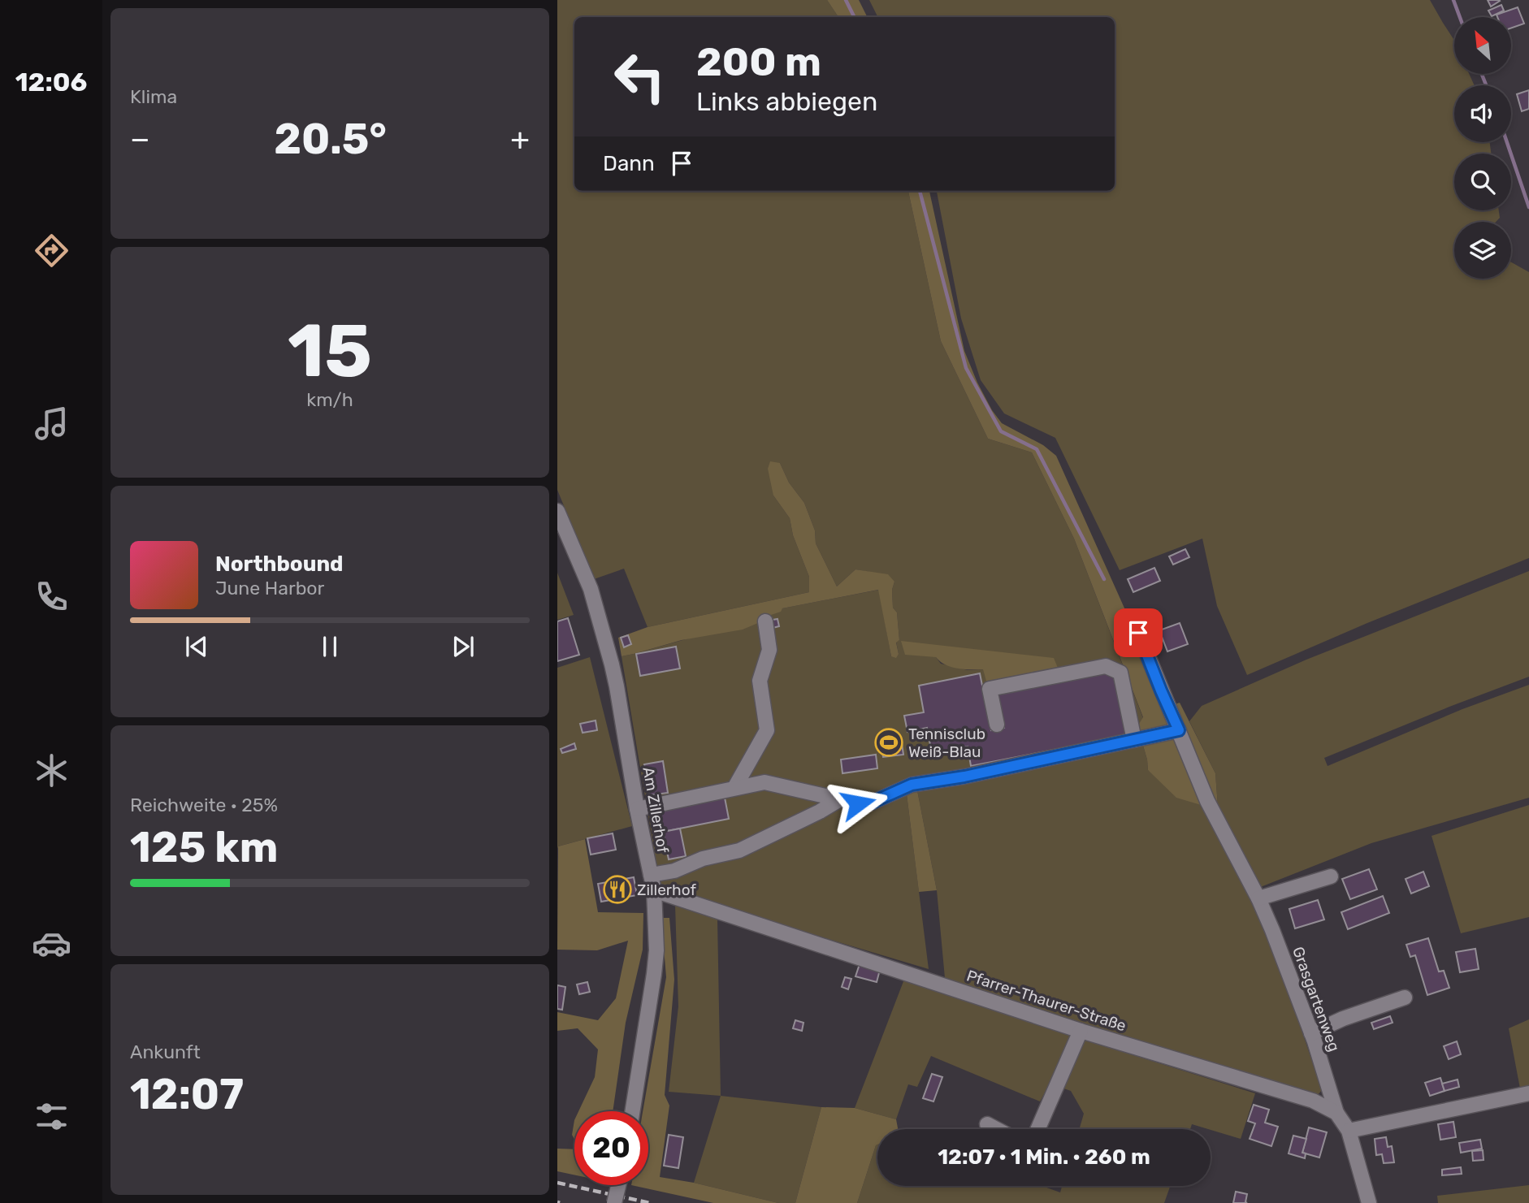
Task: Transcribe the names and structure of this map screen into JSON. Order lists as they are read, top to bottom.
{
  "streets": {
    "street": ["Am Zillerhof", "Grasgartenweg", "Pfarrer-Thaurer-Straße"]
  },
  "crossings": [
    ["Am Zillerhof", "Pfarrer-Thaurer-Straße"],
    ["Grasgartenweg", "Pfarrer-Thaurer-Straße"]
  ],
  "places": {
    "sports": ["Tennisclub Weiß-Blau"],
    "restaurant": ["Zillerhof"]
  },
  "north": "top left",
  "page": {
    "tabs": "12:06",
    "tile": [
      "Klima",
      ["15", "km/h"],
      ["Reichweite · 25%", "125 km"],
      ["Ankunft", "12:07"]
    ],
    "turn": ["200 m", "Links abbiegen"],
    "heat": ["−", "20.5°", "+"],
    "then": "Dann",
    "song": ["Northbound", "June Harbor"],
    "limit": "20",
    "trip": "12:07 · 1 Min. · 260 m"
  }
}
